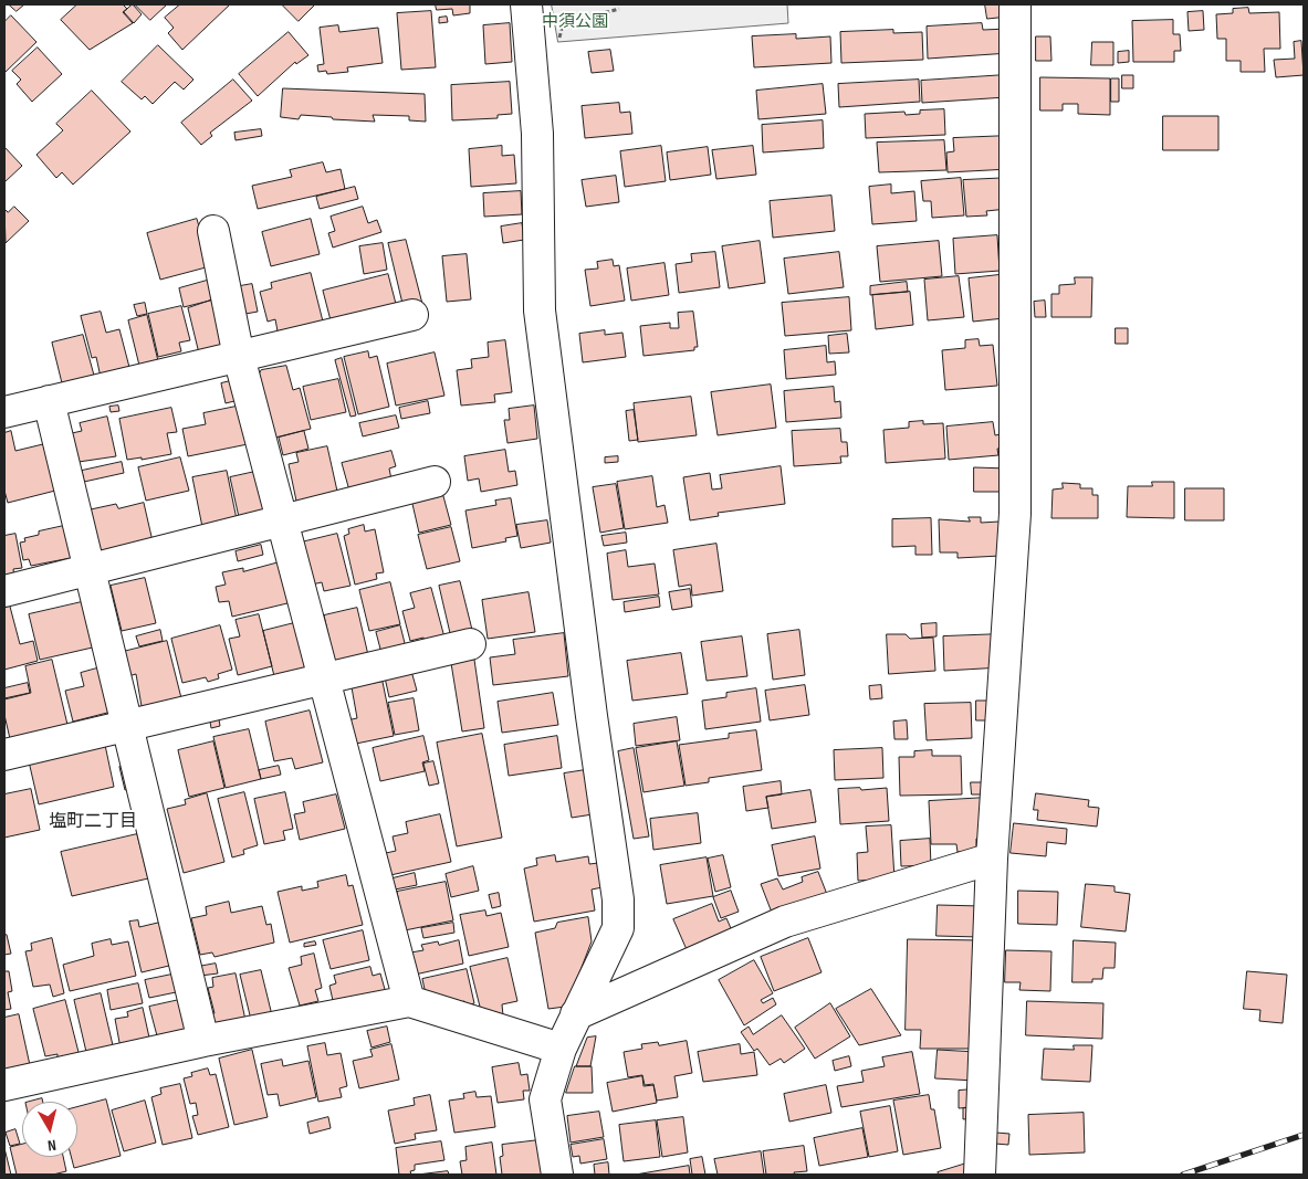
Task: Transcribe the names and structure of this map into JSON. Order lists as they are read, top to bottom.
{
  "districts": ["塩町二丁目"],
  "parks": ["中須公園"],
  "north": "bottom"
}
